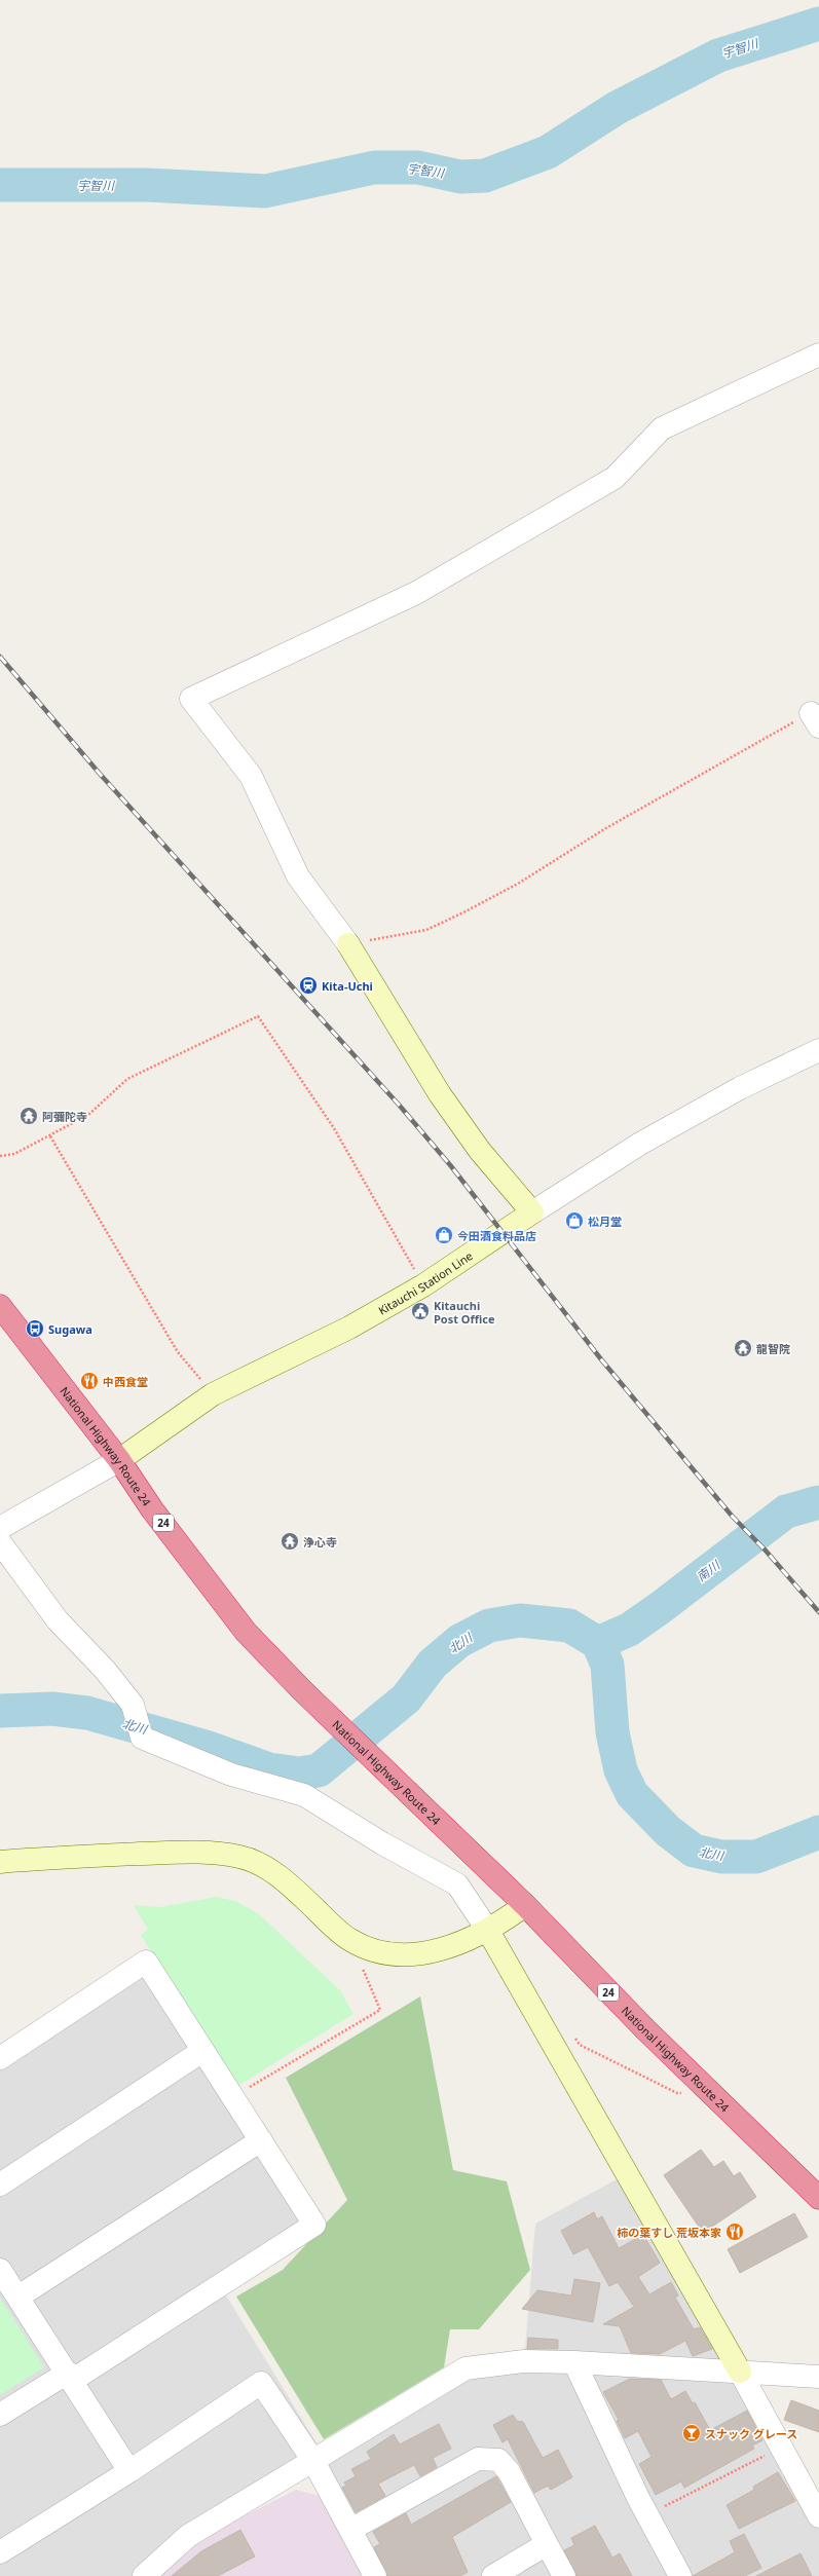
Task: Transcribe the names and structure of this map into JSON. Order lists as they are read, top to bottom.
{
  "streets": {
    "highway": ["National Highway Route 24", "24"],
    "street": ["Kitauchi Station Line"]
  },
  "crossings": [
    ["Kitauchi Station Line", "National Highway Route 24"]
  ],
  "water": ["宇智川", "南川", "北川"],
  "places": {
    "station": ["Kita-Uchi"],
    "temple": ["阿彌陀寺", "龍智院", "浄心寺"],
    "shop": ["松月堂", "今田酒食料品店"],
    "public building": ["Kitauchi Post Office"],
    "bus stop": ["Sugawa"],
    "restaurant": ["中西食堂", "柿の葉すし 荒坂本家"],
    "bar": ["スナック グレース"]
  }
}
